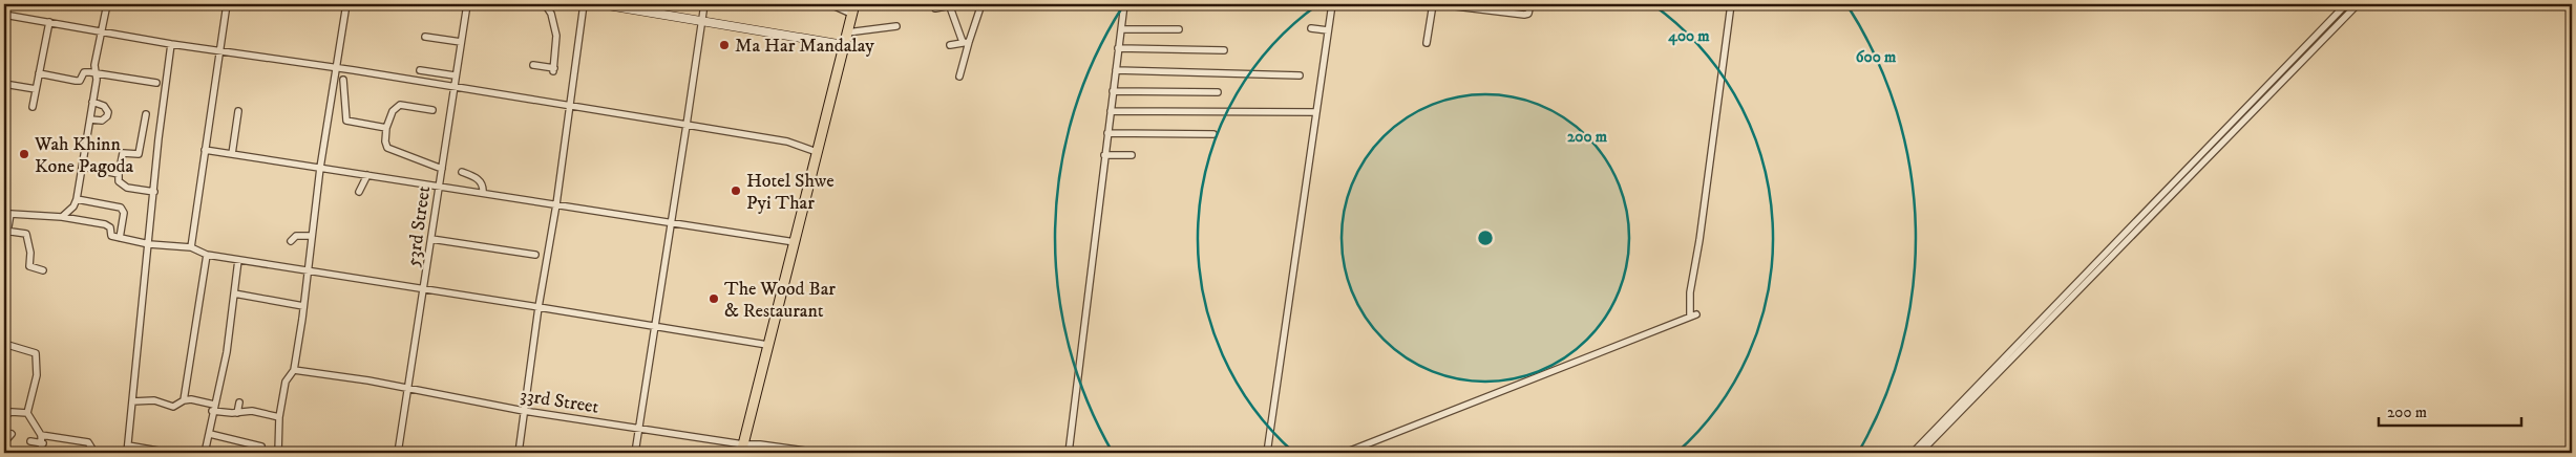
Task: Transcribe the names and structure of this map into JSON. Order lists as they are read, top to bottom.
{
  "streets": {
    "street": ["53rd Street", "33rd Street"]
  },
  "crossings": [
    ["53rd Street", "33rd Street"]
  ],
  "places": [
    "Ma Har Mandalay",
    "Wah Khinn Kone Pagoda",
    "Hotel Shwe Pyi Thar",
    "The Wood Bar & Restaurant"
  ],
  "scale_bar": "200 m",
  "rings": ["400 m", "600 m", "200 m"]
}
